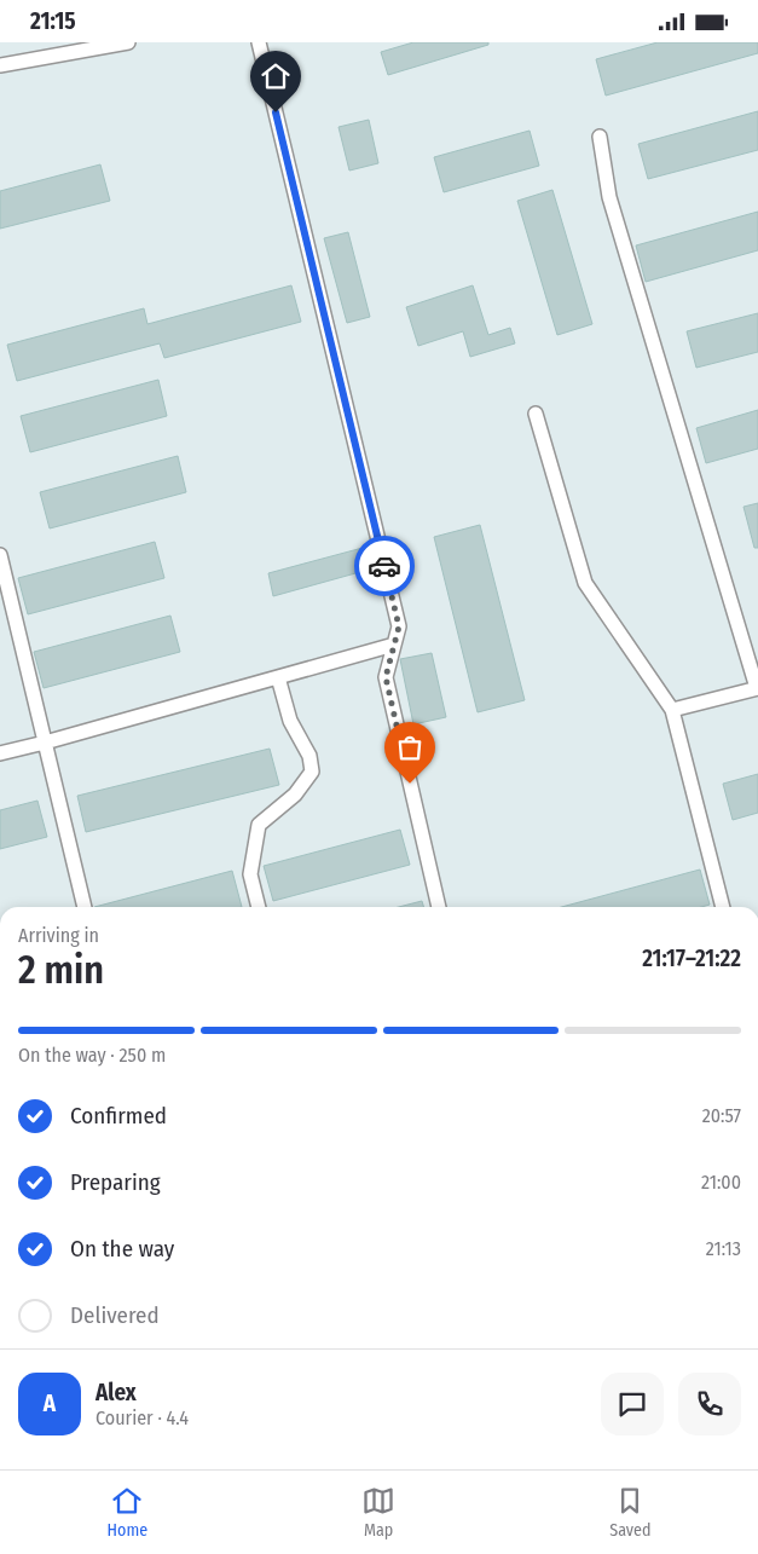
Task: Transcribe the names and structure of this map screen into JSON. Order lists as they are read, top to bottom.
{
  "page": {
    "status": "21:15",
    "heading": ["2 min", "Arriving in", "21:17–21:22"],
    "panel": ["Alex", "Courier · 4.4"],
    "bar": "On the way · 250 m",
    "list": [
      ["Confirmed", "20:57"],
      ["Preparing", "21:00"],
      ["On the way", "21:13"],
      "Delivered"
    ],
    "round": "A",
    "tabs": ["Home", "Map", "Saved"]
  }
}
